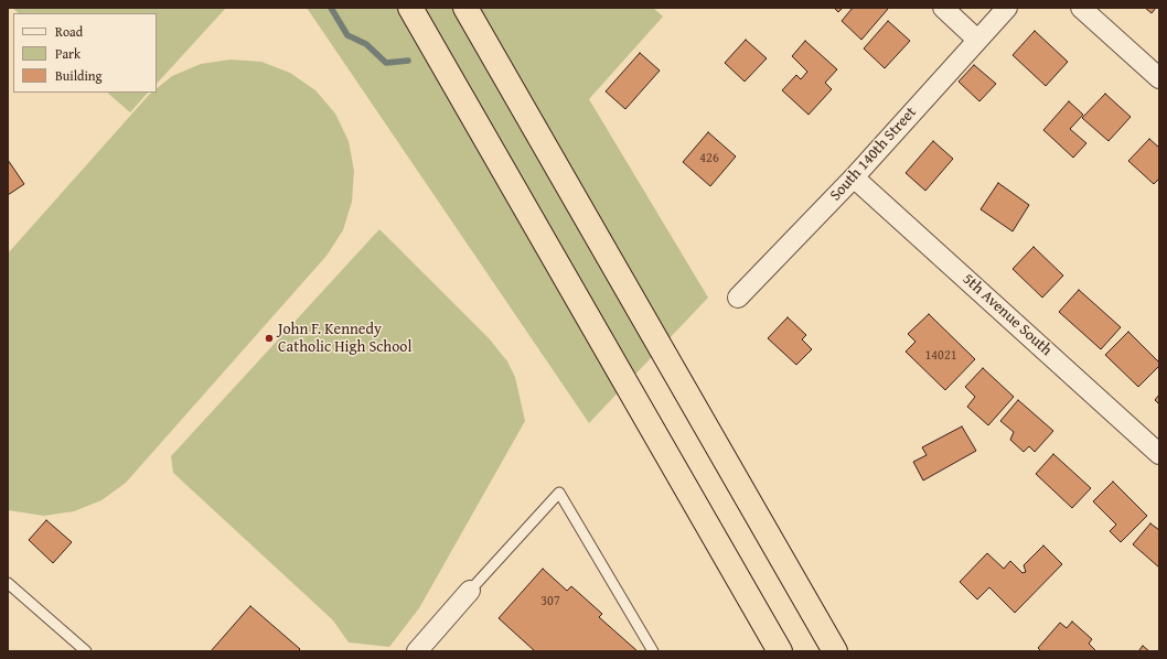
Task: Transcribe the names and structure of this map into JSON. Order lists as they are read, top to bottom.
{
  "streets": {
    "street": ["South 140th Street", "5th Avenue South"]
  },
  "crossings": [
    ["South 140th Street", "5th Avenue South"]
  ],
  "places": ["John F. Kennedy Catholic High School"],
  "house_numbers": ["426", "14021", "307"],
  "legend": ["Road", "Park", "Building"]
}
